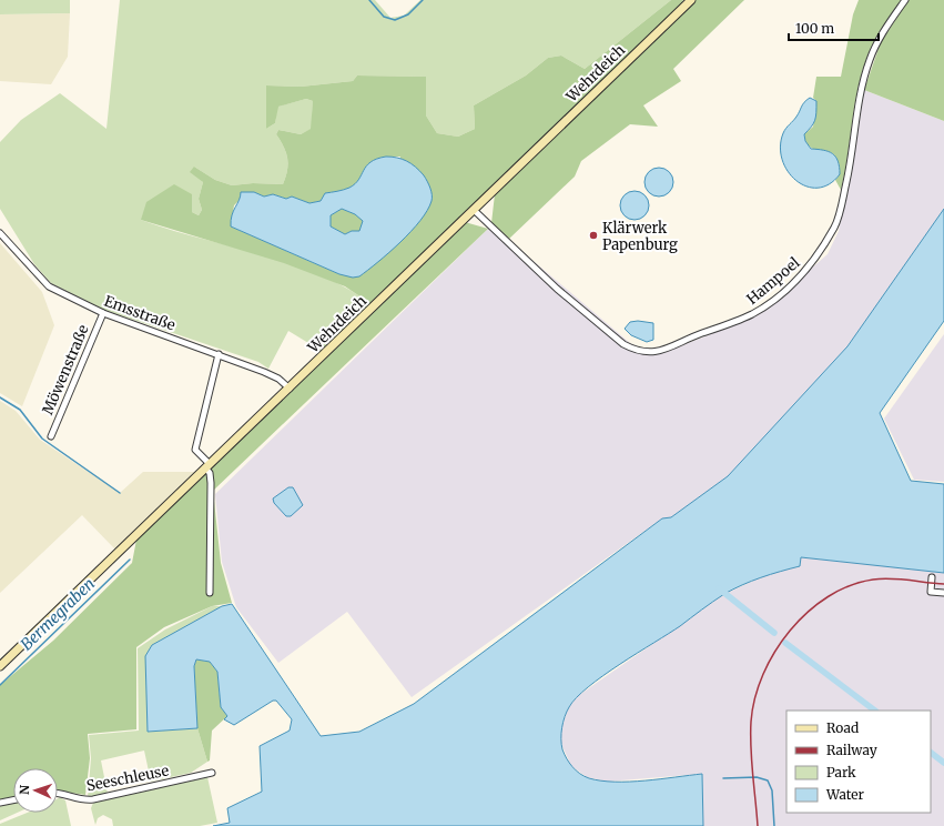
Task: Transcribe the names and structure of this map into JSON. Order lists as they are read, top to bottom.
{
  "streets": {
    "street": [
      "Wehrdeich",
      "Hampoel",
      "Emsstraße",
      "Möwenstraße",
      "Seeschleuse"
    ]
  },
  "crossings": [
    ["Wehrdeich", "Hampoel"],
    ["Wehrdeich", "Emsstraße"],
    ["Emsstraße", "Möwenstraße"]
  ],
  "water": ["Bermegraben"],
  "places": ["Klärwerk Papenburg"],
  "legend": [
    "Road",
    "Railway",
    "Park",
    "Water"
  ],
  "scale_bar": "100 m",
  "north": "left"
}
